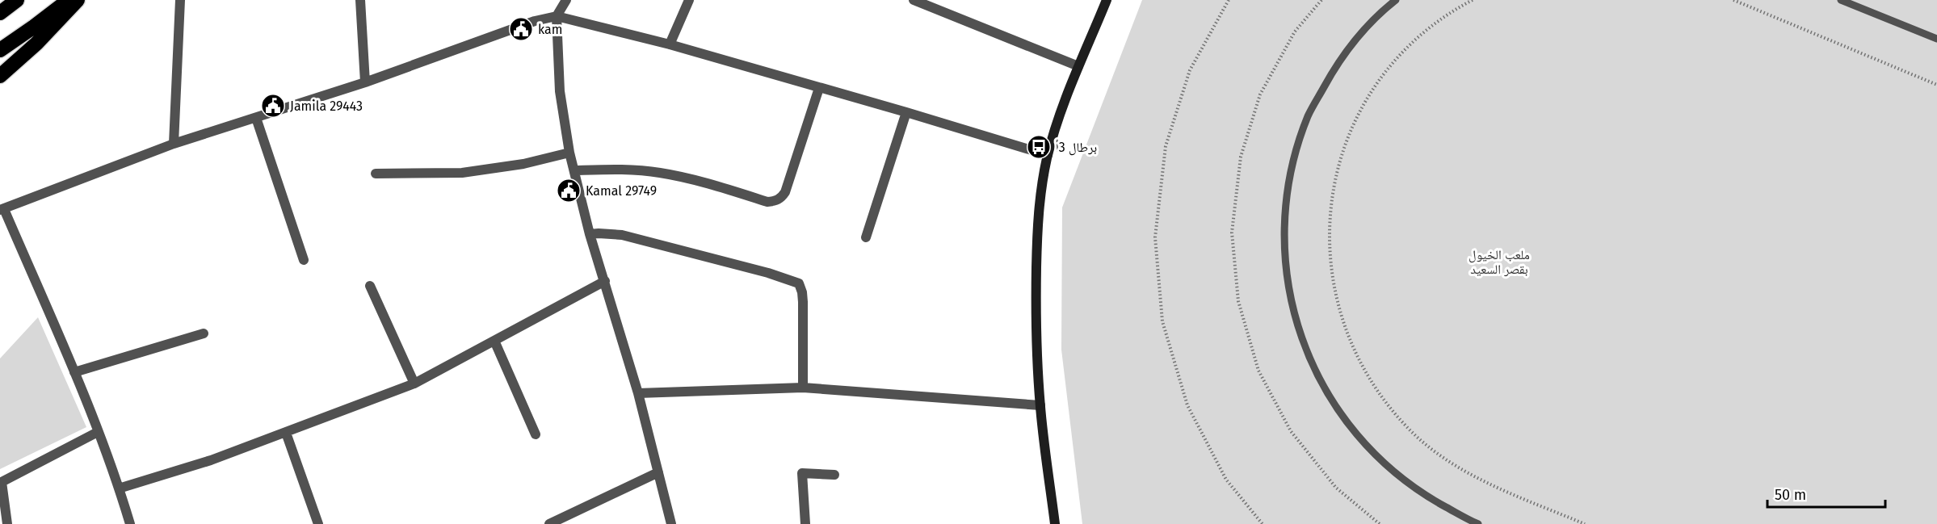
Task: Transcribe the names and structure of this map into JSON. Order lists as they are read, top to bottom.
{
  "parks": ["ملعب الخيول بقصر السعيد"],
  "places": {
    "public building": ["kam", "Jamila 29443", "Kamal 29749"],
    "bus stop": ["برطال 3أ"]
  },
  "scale_bar": "50 m"
}
